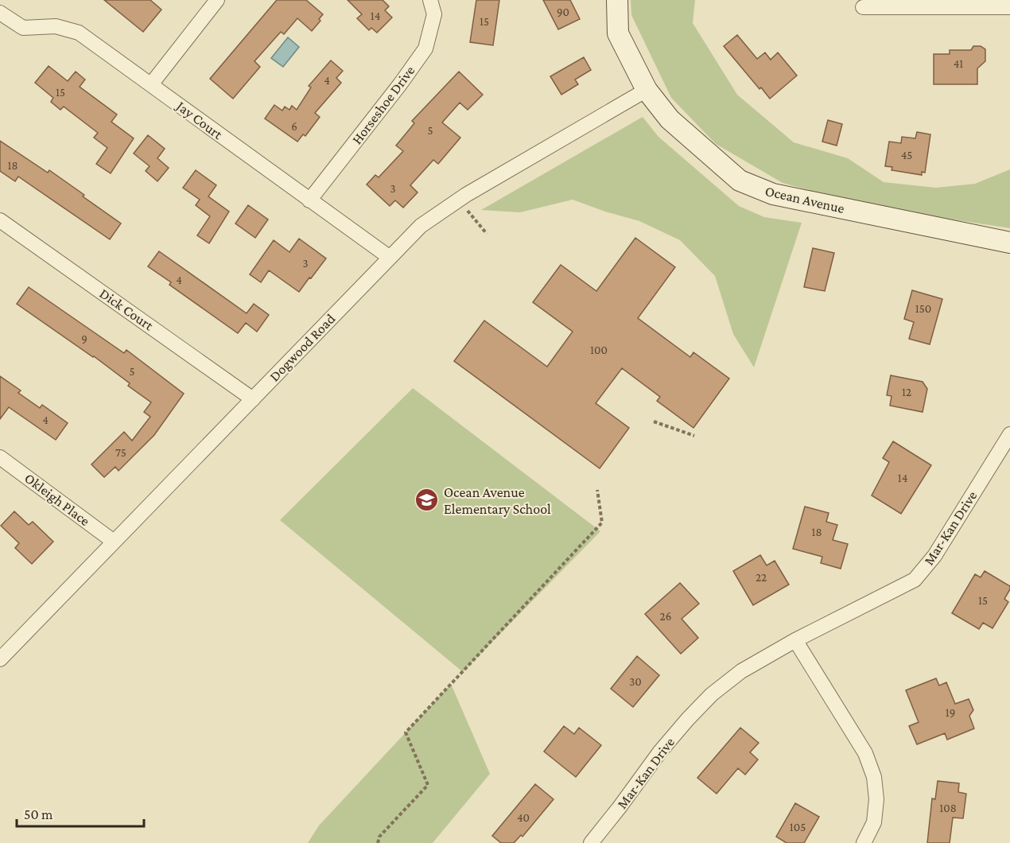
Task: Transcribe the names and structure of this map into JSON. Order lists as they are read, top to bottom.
{
  "streets": {
    "main road": ["Ocean Avenue"],
    "street": [
      "Horseshoe Drive",
      "Jay Court",
      "Dick Court",
      "Dogwood Road",
      "Okleigh Place",
      "Mar-Kan Drive"
    ]
  },
  "crossings": [
    ["Horseshoe Drive", "Jay Court"],
    ["Jay Court", "Dogwood Road"],
    ["Ocean Avenue", "Dogwood Road"],
    ["Dick Court", "Dogwood Road"],
    ["Dogwood Road", "Okleigh Place"]
  ],
  "places": {
    "school or university": ["Ocean Avenue Elementary School"]
  },
  "house_numbers": [
    "90",
    "14",
    "15",
    "41",
    "4",
    "15",
    "6",
    "5",
    "45",
    "18",
    "3",
    "3",
    "4",
    "150",
    "9",
    "100",
    "5",
    "12",
    "4",
    "75",
    "14",
    "18",
    "22",
    "15",
    "26",
    "30",
    "19",
    "108",
    "40",
    "105"
  ],
  "scale_bar": "50 m"
}
